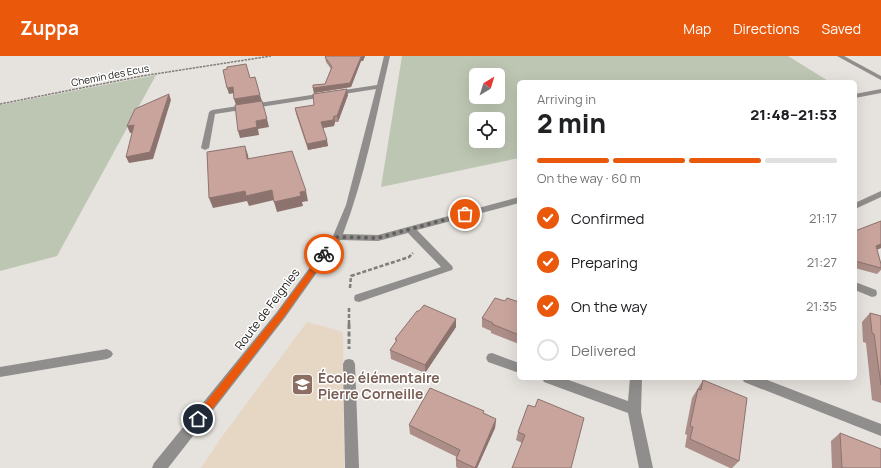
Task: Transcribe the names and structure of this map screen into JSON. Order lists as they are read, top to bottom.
{
  "streets": {
    "street": ["Route de Feignies"],
    "path": ["Chemin des Ecus"]
  },
  "places": {
    "school or university": ["École élémentaire Pierre Corneille"]
  },
  "north": "top right",
  "page": {
    "header": "Zuppa",
    "nav": ["Map", "Directions", "Saved"],
    "heading": ["2 min", "Arriving in", "21:48–21:53"],
    "bar": "On the way · 60 m",
    "list": [
      ["Confirmed", "21:17"],
      ["Preparing", "21:27"],
      ["On the way", "21:35"],
      "Delivered"
    ]
  }
}
